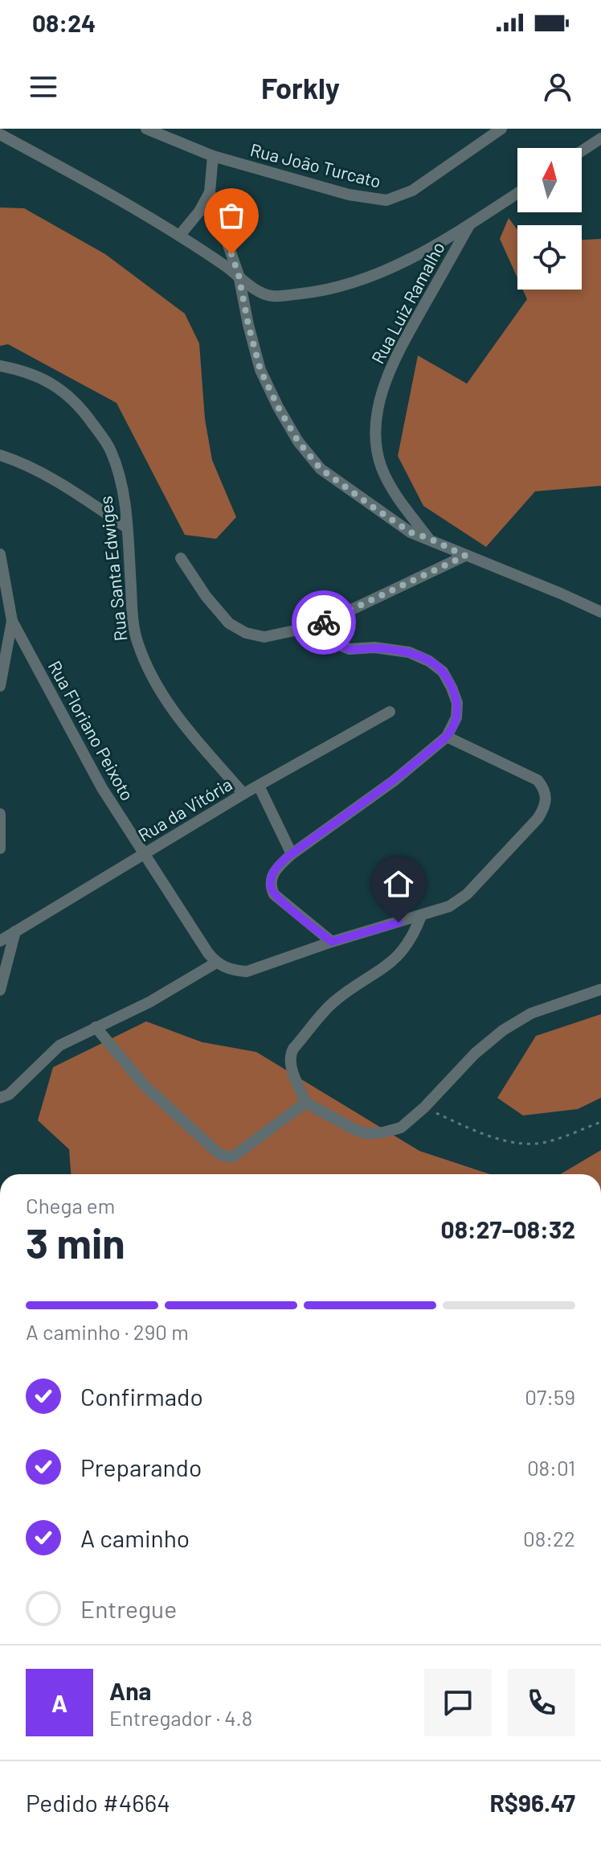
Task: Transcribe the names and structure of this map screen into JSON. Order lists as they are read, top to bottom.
{
  "streets": {
    "street": [
      "Rua João Turcato",
      "Rua Luiz Ramalho",
      "Rua Santa Edwiges",
      "Rua Floriano Peixoto",
      "Rua da Vitória"
    ]
  },
  "crossings": [
    ["Rua Santa Edwiges", "Rua da Vitória"],
    ["Rua Floriano Peixoto", "Rua da Vitória"]
  ],
  "north": "top",
  "page": {
    "status": "08:24",
    "header": "Forkly",
    "heading": ["3 min", "Chega em", "08:27–08:32"],
    "panel": [
      "Ana",
      "Entregador · 4.8",
      "Pedido #4664",
      "R$96.47"
    ],
    "bar": "A caminho · 290 m",
    "list": [
      ["Confirmado", "07:59"],
      ["Preparando", "08:01"],
      ["A caminho", "08:22"],
      "Entregue"
    ],
    "round": "A"
  }
}
